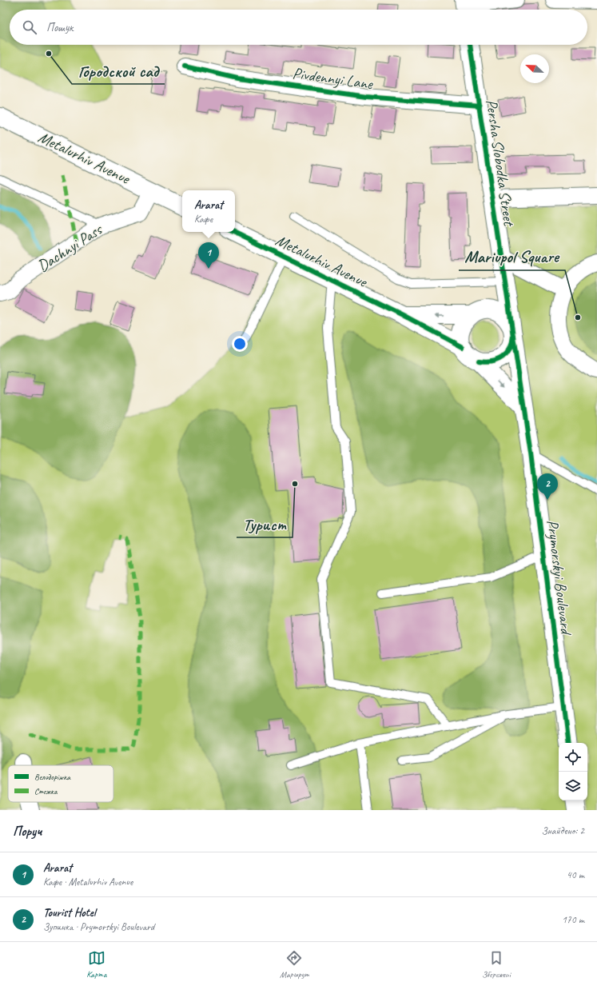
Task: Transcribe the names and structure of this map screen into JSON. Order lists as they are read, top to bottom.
{
  "streets": {
    "street": [
      "Pivdennyi Lane",
      "Metalurhiv Avenue",
      "Persha Slobodka Street",
      "Dachnyi Pass",
      "Prymorskyi Boulevard"
    ]
  },
  "crossings": [
    ["Pivdennyi Lane", "Persha Slobodka Street"],
    ["Metalurhiv Avenue", "Persha Slobodka Street"],
    ["Metalurhiv Avenue", "Dachnyi Pass"],
    ["Metalurhiv Avenue", "Prymorskyi Boulevard"],
    ["Persha Slobodka Street", "Prymorskyi Boulevard"]
  ],
  "places": ["Городской сад", "Mariupol Square", "Турист"],
  "legend": ["Велодоріжка", "Стежка"],
  "north": "top left",
  "page": {
    "search": "Пошук",
    "popup": ["Ararat", "Кафе"],
    "pins": ["1", "2"],
    "heading": ["Поруч", "Знайдено: 2"],
    "list": [
      {
        "mark": "1",
        "name": "Ararat",
        "note": "Кафе · Metalurhiv Avenue",
        "value": "40 m"
      },
      {
        "mark": "2",
        "name": "Tourist Hotel",
        "note": "Зупинка · Prymorskyi Boulevard",
        "value": "170 m"
      }
    ],
    "nav": ["Карта", "Маршрут", "Збережені"]
  }
}
